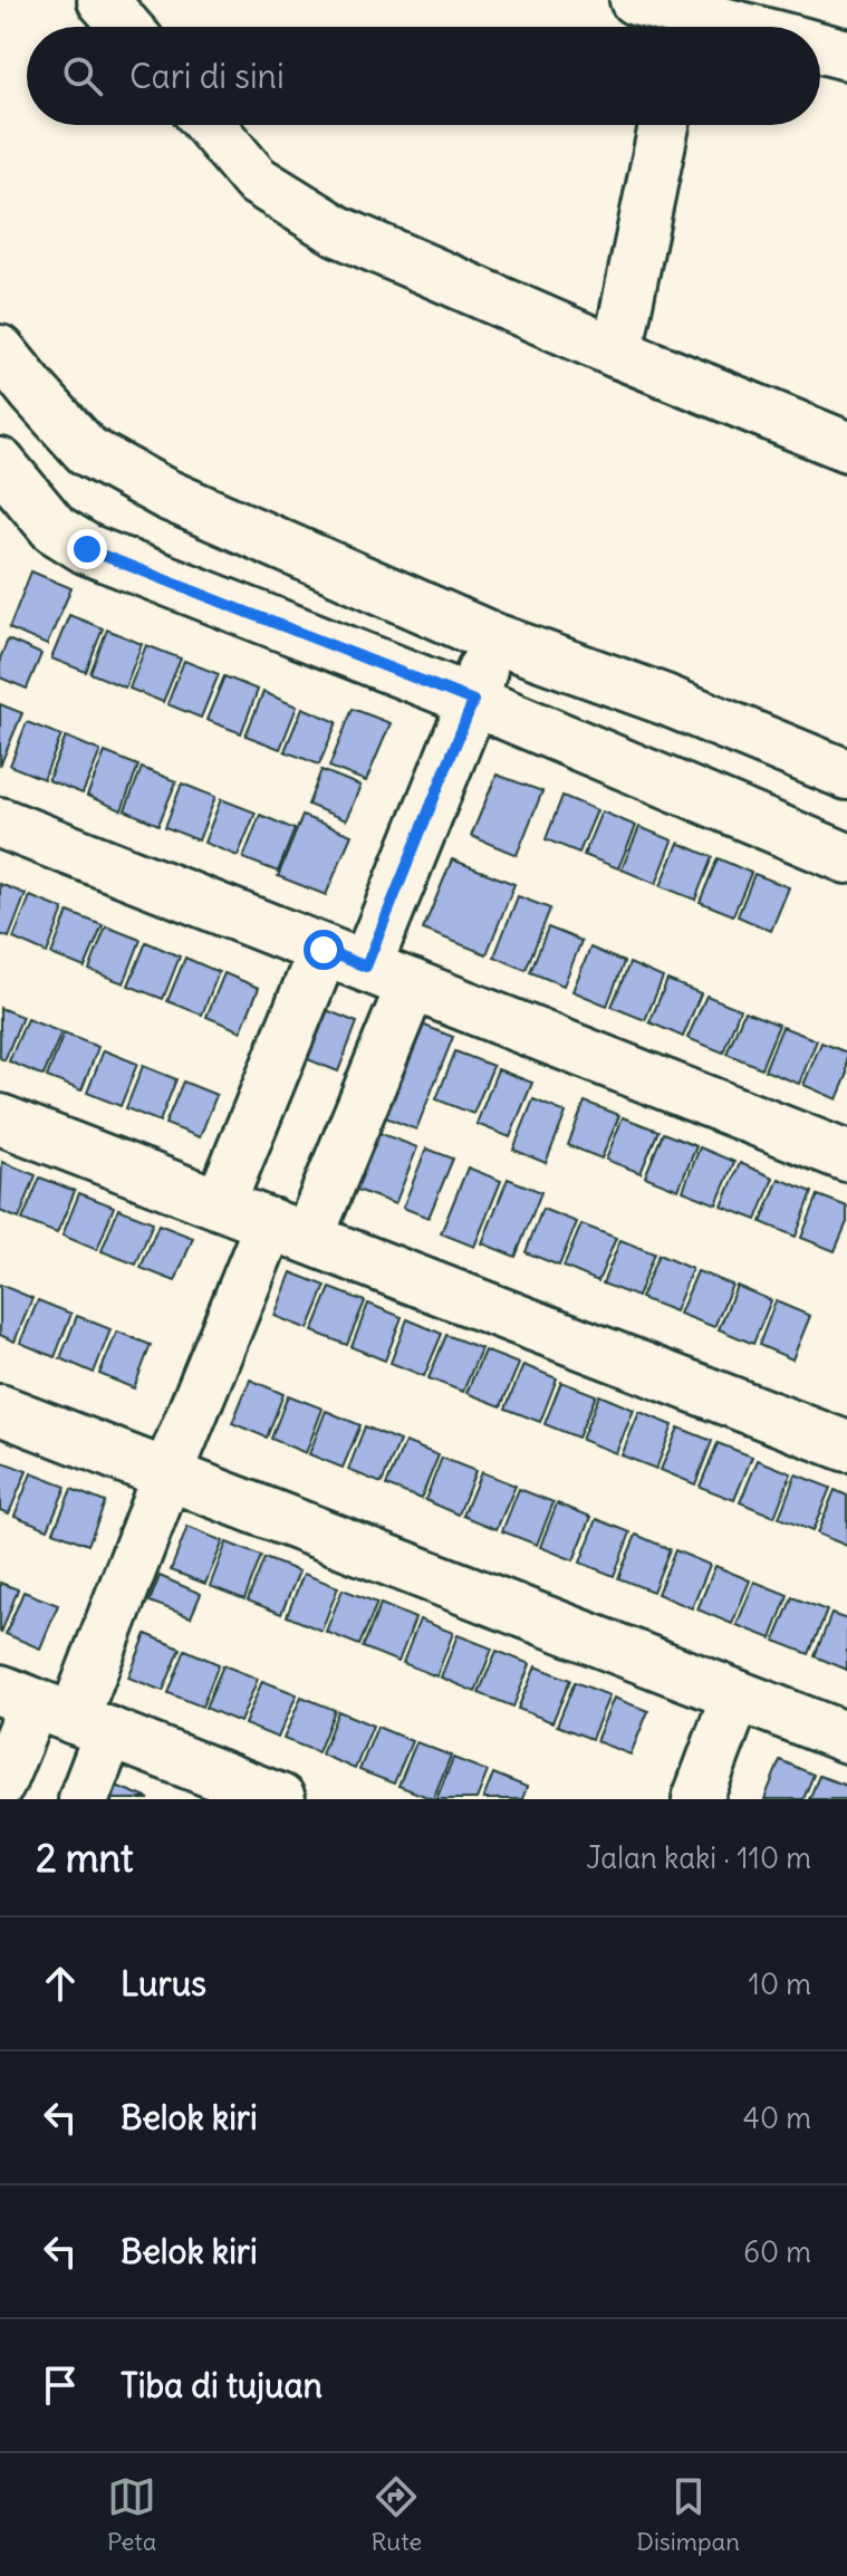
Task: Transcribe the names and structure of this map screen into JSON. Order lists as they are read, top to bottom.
{
  "page": {
    "search": "Cari di sini",
    "heading": ["2 mnt", "Jalan kaki · 110 m"],
    "list": [
      ["Lurus", "10 m"],
      ["Belok kiri", "40 m"],
      ["Belok kiri", "60 m"],
      "Tiba di tujuan"
    ],
    "nav": ["Peta", "Rute", "Disimpan"]
  }
}
